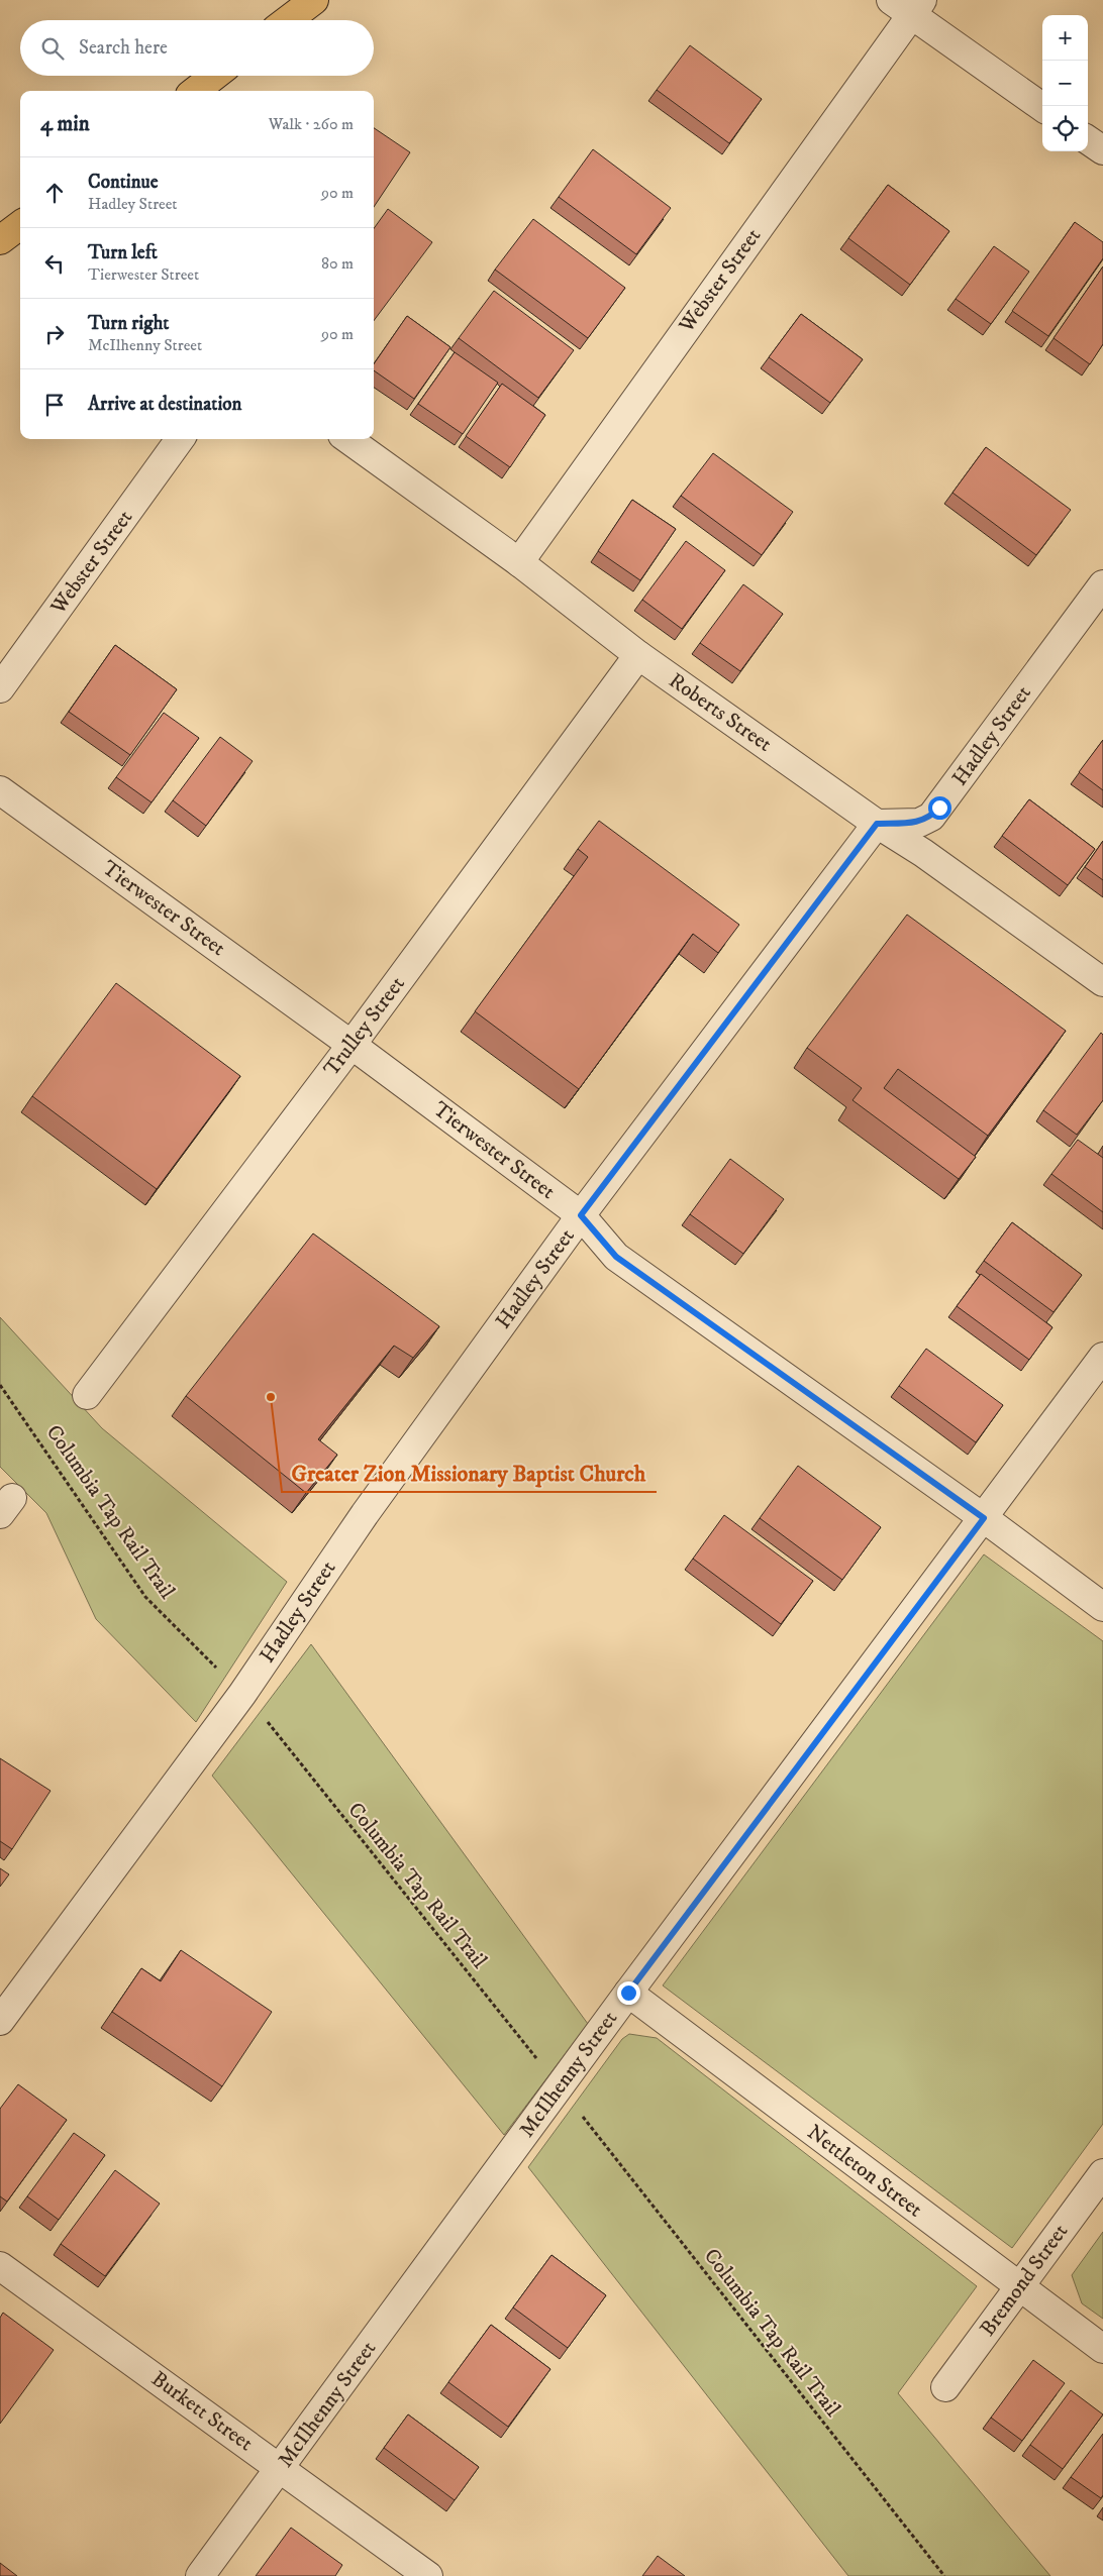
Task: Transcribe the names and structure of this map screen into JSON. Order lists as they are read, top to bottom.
{
  "streets": {
    "street": [
      "Webster Street",
      "Roberts Street",
      "Hadley Street",
      "Tierwester Street",
      "Trulley Street",
      "McIlhenny Street",
      "Nettleton Street",
      "Bremond Street",
      "Burkett Street"
    ],
    "path": ["Columbia Tap Rail Trail"]
  },
  "crossings": [
    ["Webster Street", "Roberts Street"],
    ["Roberts Street", "Hadley Street"],
    ["Roberts Street", "Trulley Street"],
    ["Hadley Street", "Tierwester Street"],
    ["Tierwester Street", "Trulley Street"],
    ["Tierwester Street", "McIlhenny Street"],
    ["McIlhenny Street", "Nettleton Street"],
    ["McIlhenny Street", "Burkett Street"],
    ["Nettleton Street", "Bremond Street"]
  ],
  "places": ["Greater Zion Missionary Baptist Church"],
  "page": {
    "map_buttons": ["+", "−"],
    "search": "Search here",
    "heading": ["4 min", "Walk · 260 m"],
    "list": [
      ["Continue", "Hadley Street", "90 m"],
      ["Turn left", "Tierwester Street", "80 m"],
      ["Turn right", "McIlhenny Street", "90 m"],
      "Arrive at destination"
    ]
  }
}
